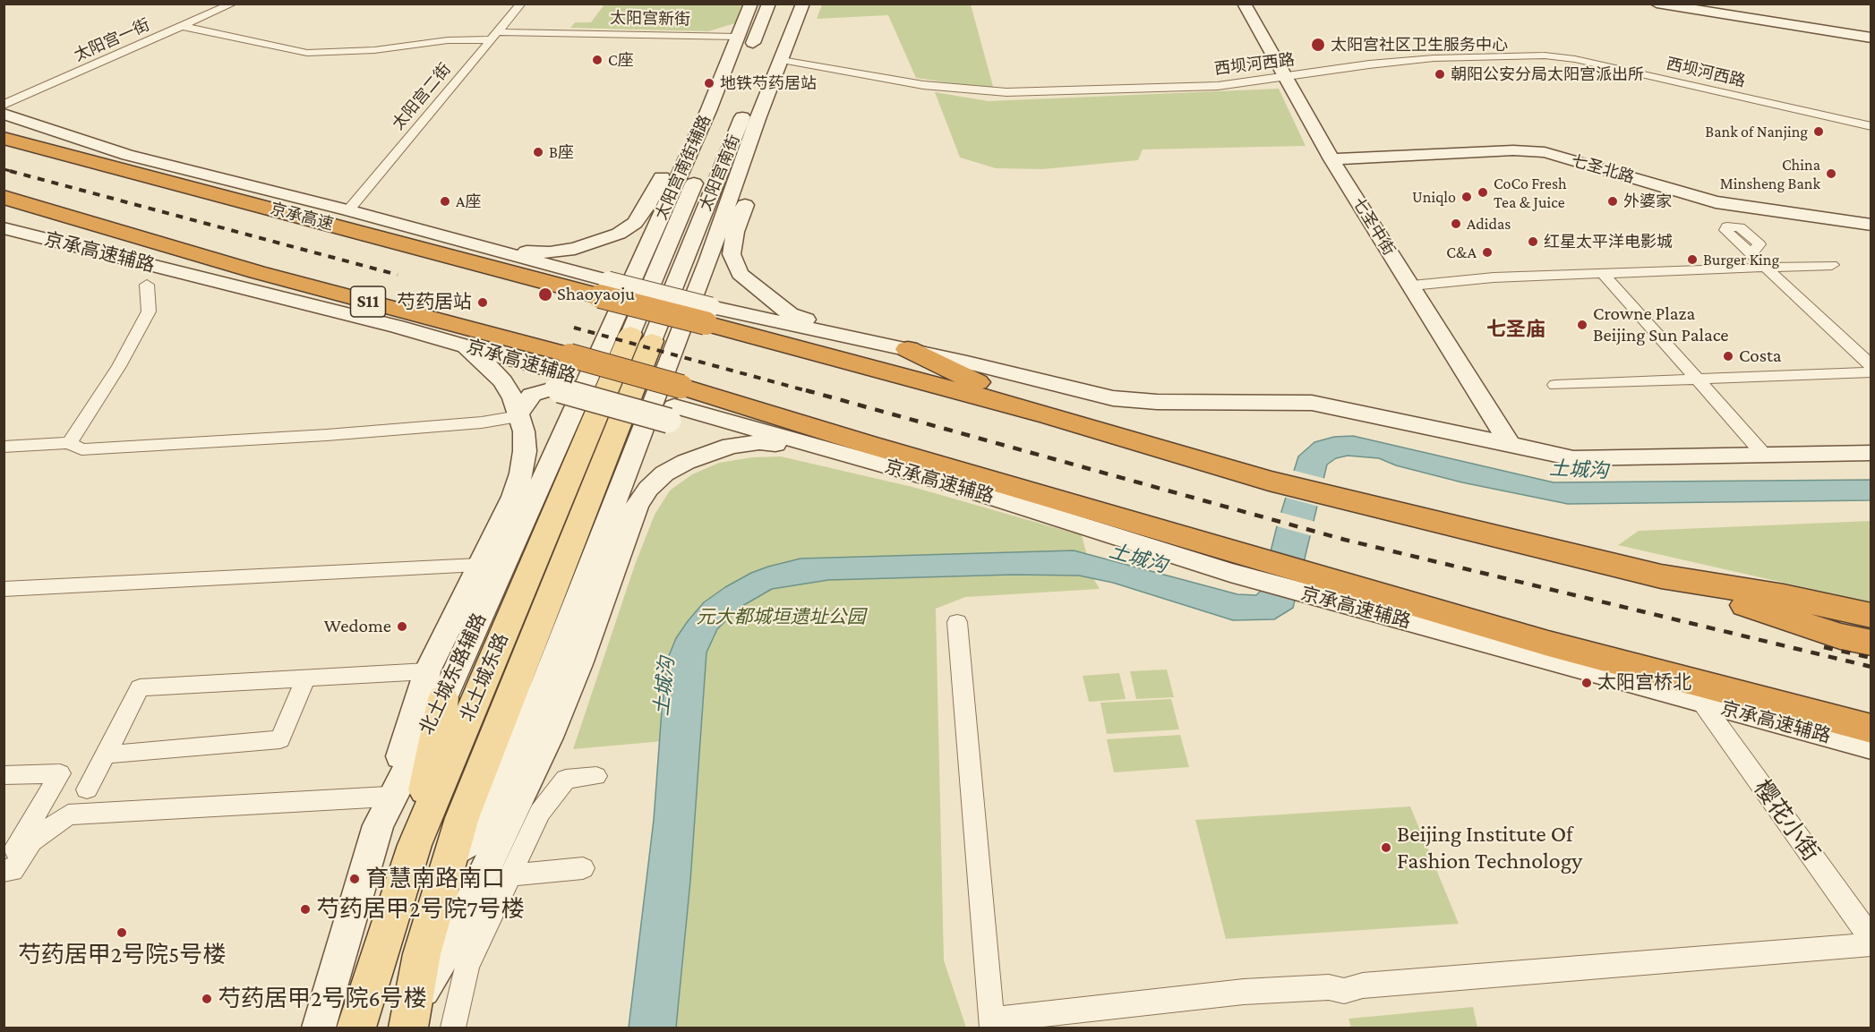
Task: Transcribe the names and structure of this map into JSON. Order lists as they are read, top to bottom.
{
  "streets": {
    "highway": ["京承高速", "S11"],
    "main road": ["北土城东路"],
    "street": [
      "太阳宫新街",
      "太阳宫一街",
      "西坝河西路",
      "太阳宫二街",
      "太阳宫南街辅路",
      "七圣北路",
      "太阳宫南街",
      "七圣中街",
      "京承高速辅路",
      "北土城东路辅路",
      "樱花小街"
    ]
  },
  "crossings": [
    ["太阳宫新街", "太阳宫一街"],
    ["太阳宫新街", "太阳宫二街"],
    ["太阳宫新街", "太阳宫南街辅路"],
    ["西坝河西路", "太阳宫南街"],
    ["西坝河西路", "七圣中街"],
    ["太阳宫南街辅路", "太阳宫南街"],
    ["太阳宫南街辅路", "北土城东路辅路"],
    ["太阳宫南街辅路", "北土城东路"],
    ["七圣北路", "七圣中街"],
    ["太阳宫南街", "北土城东路辅路"],
    ["太阳宫南街", "北土城东路"],
    ["京承高速辅路", "S11"],
    ["京承高速辅路", "樱花小街"],
    ["北土城东路辅路", "北土城东路"]
  ],
  "districts": ["七圣庙"],
  "water": ["土城沟"],
  "parks": ["元大都城垣遗址公园"],
  "places": [
    "太阳宫社区卫生服务中心",
    "C座",
    "朝阳公安分局太阳宫派出所",
    "地铁芍药居站",
    "Bank of Nanjing",
    "B座",
    "China Minsheng Bank",
    "CoCo Fresh Tea & Juice",
    "Uniqlo",
    "A座",
    "外婆家",
    "Adidas",
    "红星太平洋电影城",
    "C&A",
    "Burger King",
    "Shaoyaoju",
    "芍药居站",
    "Crowne Plaza Beijing Sun Palace",
    "Costa",
    "Wedome",
    "太阳宫桥北",
    "Beijing Institute Of Fashion Technology",
    "育慧南路南口",
    "芍药居甲2号院7号楼",
    "芍药居甲2号院5号楼",
    "芍药居甲2号院6号楼"
  ]
}
